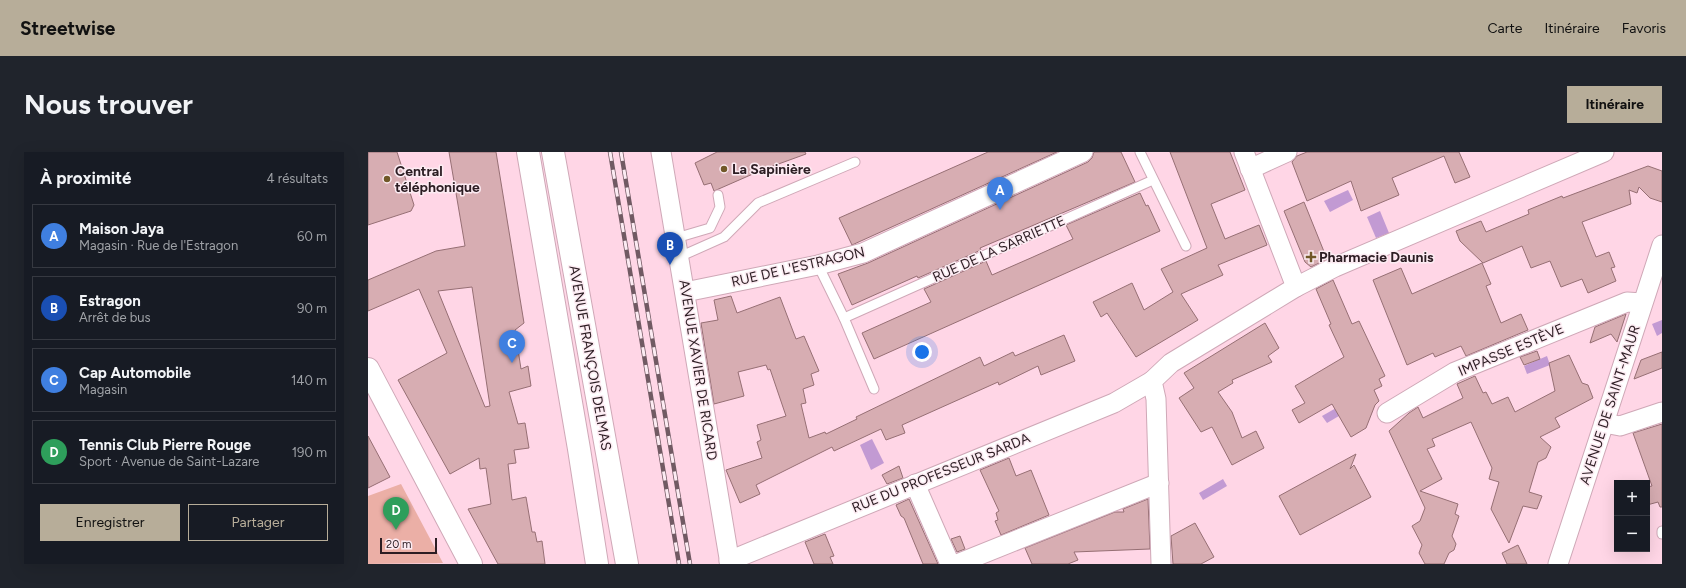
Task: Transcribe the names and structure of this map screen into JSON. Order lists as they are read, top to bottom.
{
  "streets": {
    "main road": ["AVENUE FRANÇOIS DELMAS"],
    "street": [
      "RUE DE L'ESTRAGON",
      "IMPASSE ESTÈVE",
      "AVENUE XAVIER DE RICARD",
      "AVENUE DE SAINT-MAUR",
      "RUE DU PROFESSEUR SARDA"
    ],
    "lane": ["RUE DE LA SARRIETTE"]
  },
  "crossings": [
    ["RUE DE L'ESTRAGON", "AVENUE XAVIER DE RICARD"],
    ["IMPASSE ESTÈVE", "AVENUE DE SAINT-MAUR"],
    ["AVENUE XAVIER DE RICARD", "RUE DU PROFESSEUR SARDA"]
  ],
  "places": {
    "other": ["La Sapinière", "Central téléphonique"],
    "health": ["Pharmacie Daunis"]
  },
  "scale_bar": "20 m",
  "page": {
    "header": "Streetwise",
    "nav": ["Carte", "Itinéraire", "Favoris"],
    "buttons": [
      "Itinéraire",
      ["Enregistrer", "Partager"]
    ],
    "title": "Nous trouver",
    "heading": ["À proximité", "4 résultats"],
    "pins": [
      "A",
      "B",
      "C",
      "D"
    ],
    "list": [
      {
        "mark": "A",
        "name": "Maison Jaya",
        "note": "Magasin · Rue de l'Estragon",
        "value": "60 m"
      },
      {
        "mark": "B",
        "name": "Estragon",
        "note": "Arrêt de bus",
        "value": "90 m"
      },
      {
        "mark": "C",
        "name": "Cap Automobile",
        "note": "Magasin",
        "value": "140 m"
      },
      {
        "mark": "D",
        "name": "Tennis Club Pierre Rouge",
        "note": "Sport · Avenue de Saint-Lazare",
        "value": "190 m"
      }
    ],
    "map_buttons": ["+", "−"],
    "scale": "20 m"
  }
}
